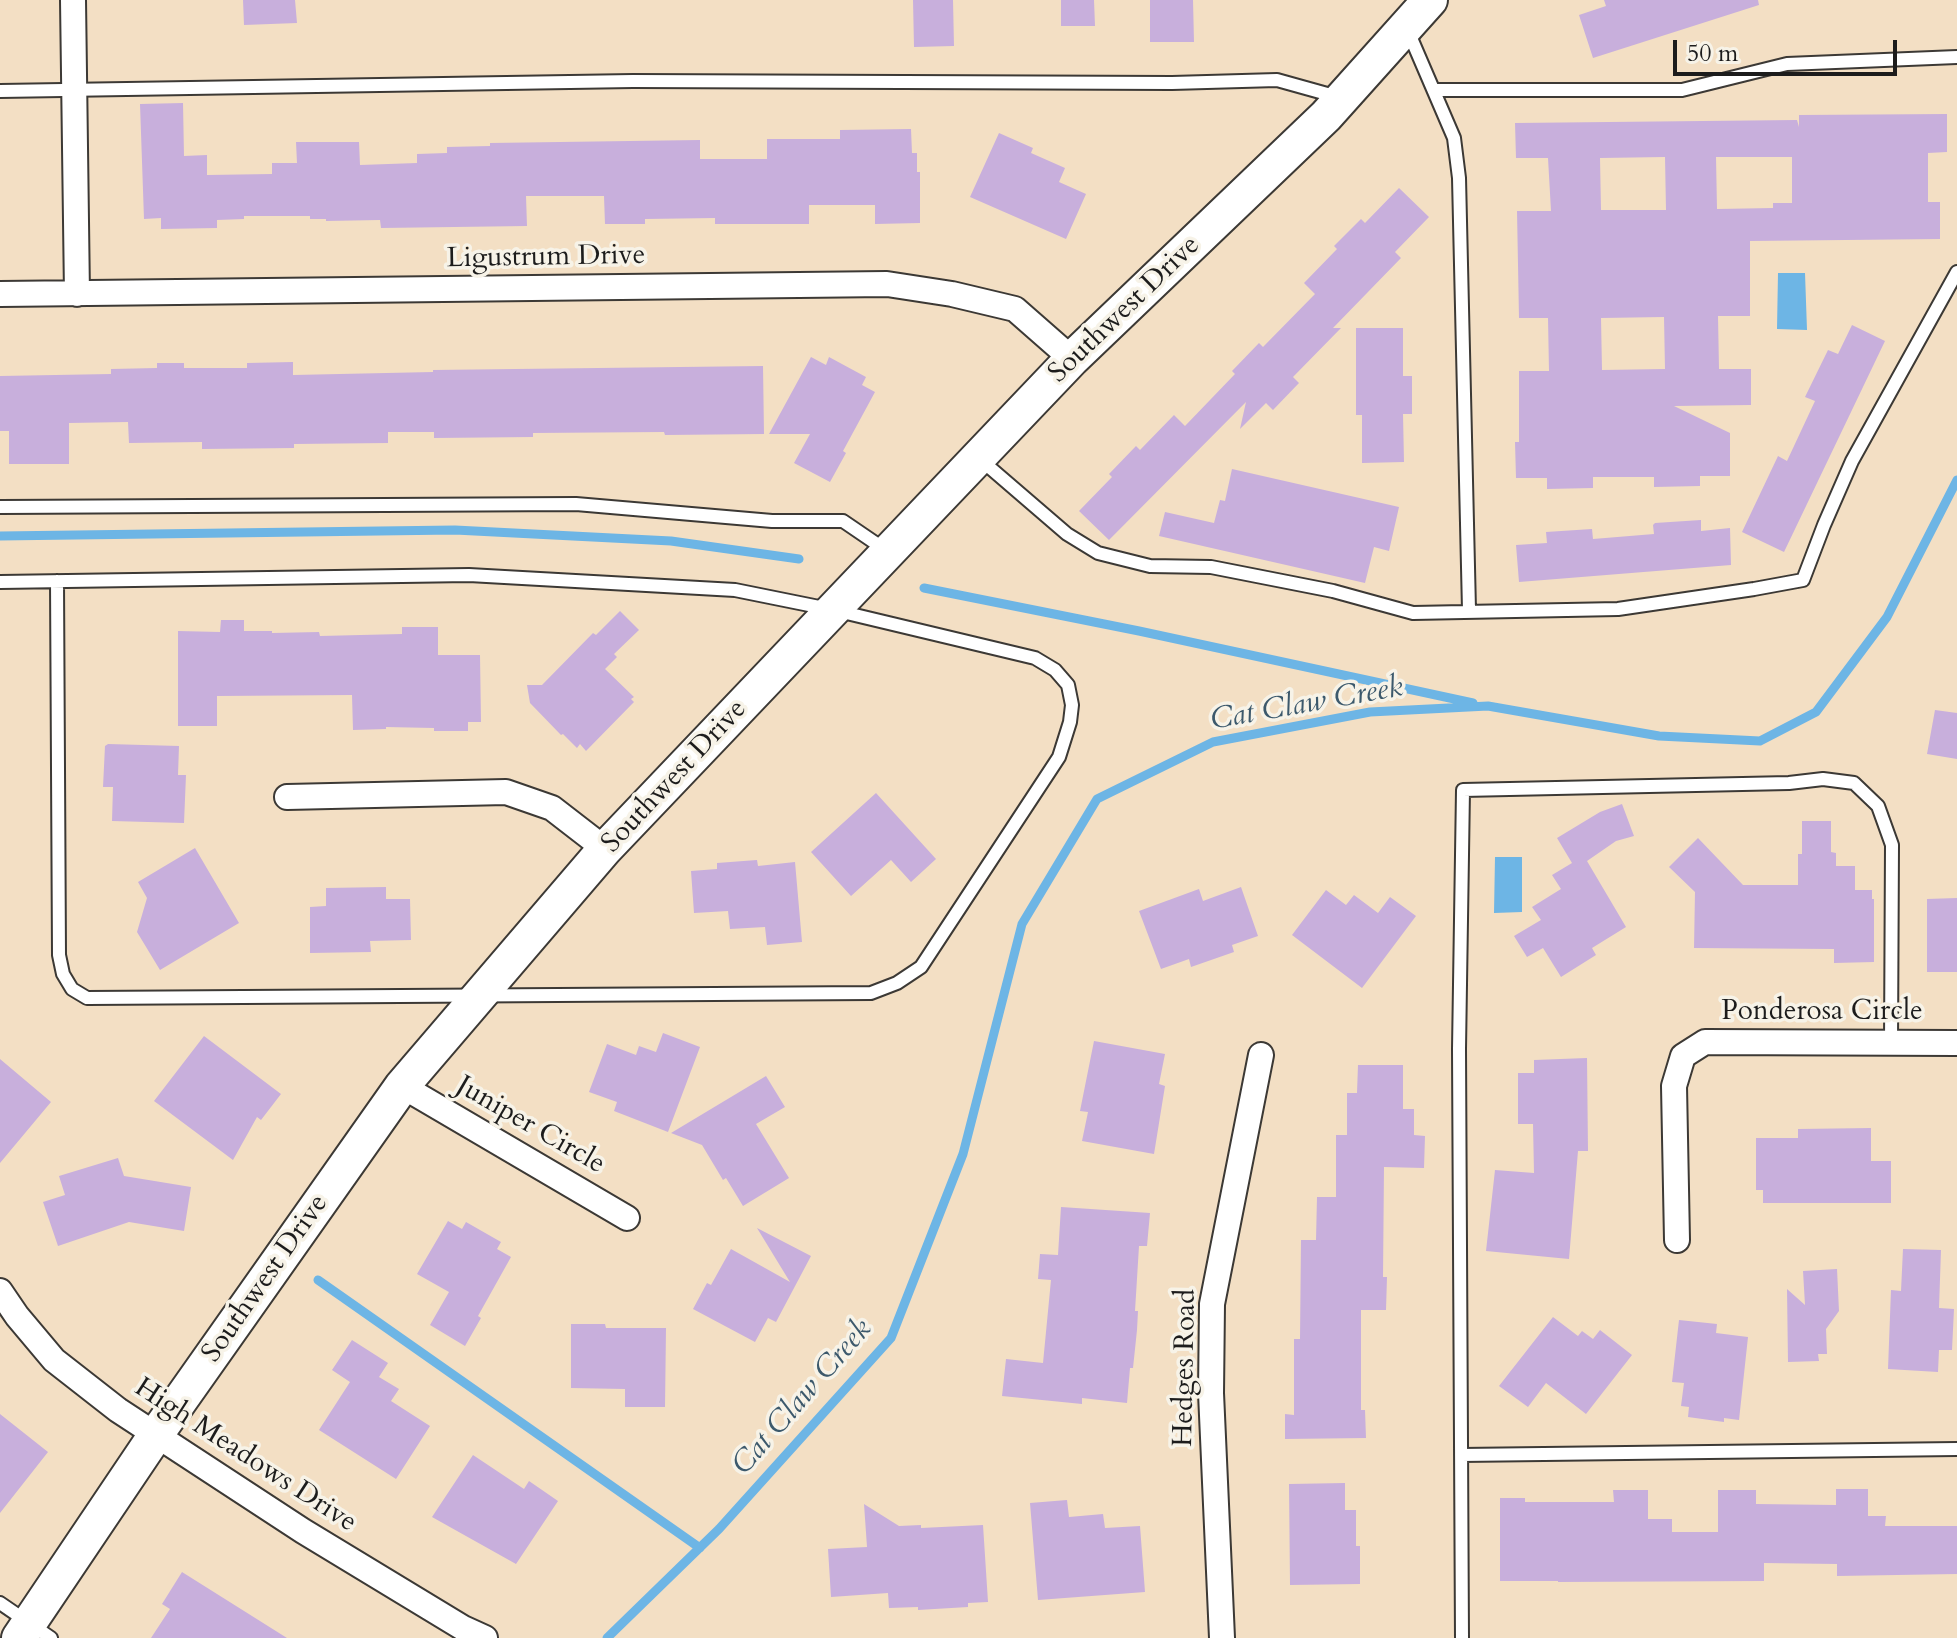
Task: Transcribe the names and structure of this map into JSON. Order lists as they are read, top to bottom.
{
  "streets": {
    "main road": ["Southwest Drive"],
    "street": [
      "Ligustrum Drive",
      "Ponderosa Circle",
      "Juniper Circle",
      "Hedges Road",
      "High Meadows Drive"
    ]
  },
  "crossings": [
    ["Ligustrum Drive", "Southwest Drive"],
    ["Southwest Drive", "Juniper Circle"],
    ["Southwest Drive", "High Meadows Drive"]
  ],
  "water": ["Cat Claw Creek"],
  "scale_bar": "50 m"
}
